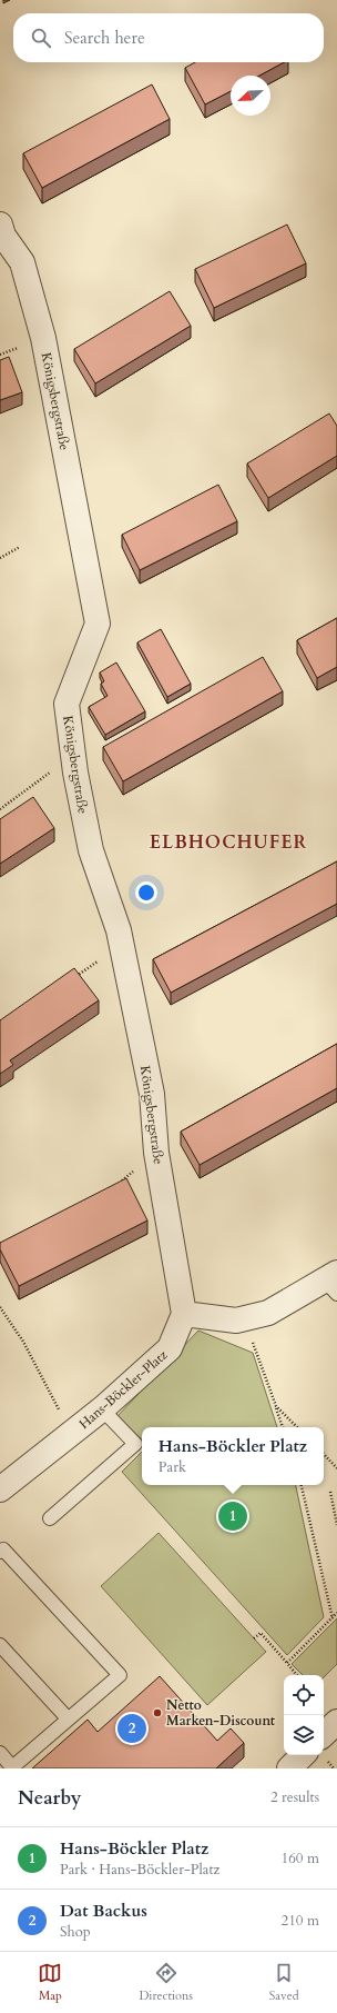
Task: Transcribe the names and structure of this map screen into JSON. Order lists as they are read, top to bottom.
{
  "streets": {
    "street": ["Königsbergstraße", "Hans-Böckler-Platz"]
  },
  "crossings": [
    ["Königsbergstraße", "Hans-Böckler-Platz"]
  ],
  "districts": ["ELBHOCHUFER"],
  "places": ["Netto Marken-Discount"],
  "north": "bottom left",
  "page": {
    "search": "Search here",
    "popup": ["Hans-Böckler Platz", "Park"],
    "pins": ["1", "2"],
    "heading": ["Nearby", "2 results"],
    "list": [
      {
        "mark": "1",
        "name": "Hans-Böckler Platz",
        "note": "Park · Hans-Böckler-Platz",
        "value": "160 m"
      },
      {
        "mark": "2",
        "name": "Dat Backus",
        "note": "Shop",
        "value": "210 m"
      }
    ],
    "nav": ["Map", "Directions", "Saved"]
  }
}
